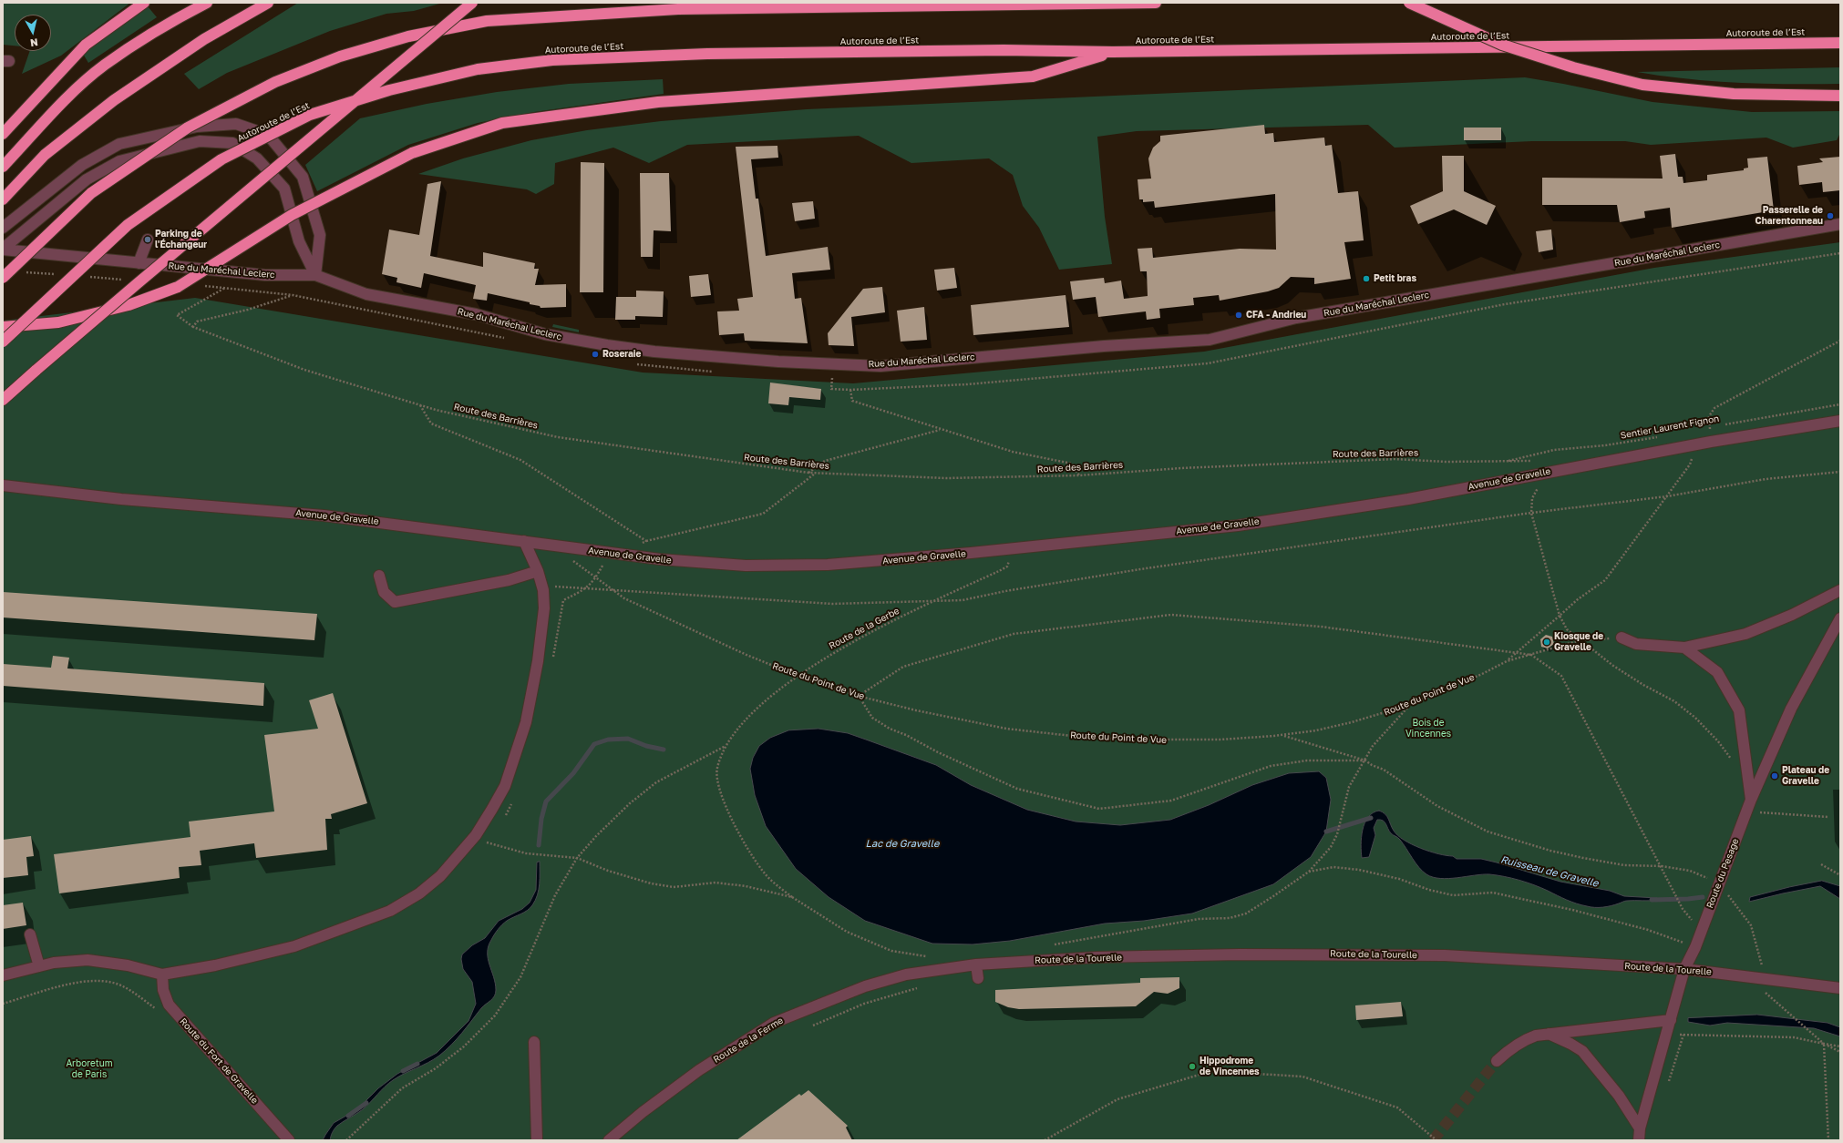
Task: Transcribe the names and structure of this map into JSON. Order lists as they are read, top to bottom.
{
  "streets": {
    "highway": ["Autoroute de l’Est"],
    "street": [
      "Rue du Maréchal Leclerc",
      "Avenue de Gravelle",
      "Route du Pesage",
      "Route de la Tourelle",
      "Route de la Ferme",
      "Route du Fort de Gravelle"
    ],
    "path": [
      "Route des Barrières",
      "Sentier Laurent Fignon",
      "Route de la Gerbe",
      "Route du Point de Vue"
    ]
  },
  "crossings": [
    ["Rue du Maréchal Leclerc", "Route des Barrières"],
    ["Route des Barrières", "Sentier Laurent Fignon"],
    ["Route de la Gerbe", "Route du Point de Vue"],
    ["Route du Pesage", "Route de la Tourelle"],
    ["Route de la Tourelle", "Route de la Ferme"]
  ],
  "water": ["Lac de Gravelle", "Ruisseau de Gravelle"],
  "parks": ["Bois de Vincennes", "Arboretum de Paris"],
  "places": [
    "Passerelle de Charentonneau",
    "Parking de l'Échangeur",
    "Petit bras",
    "CFA - Andrieu",
    "Roseraie",
    "Kiosque de Gravelle",
    "Plateau de Gravelle",
    "Hippodrome de Vincennes"
  ],
  "north": "bottom"
}
